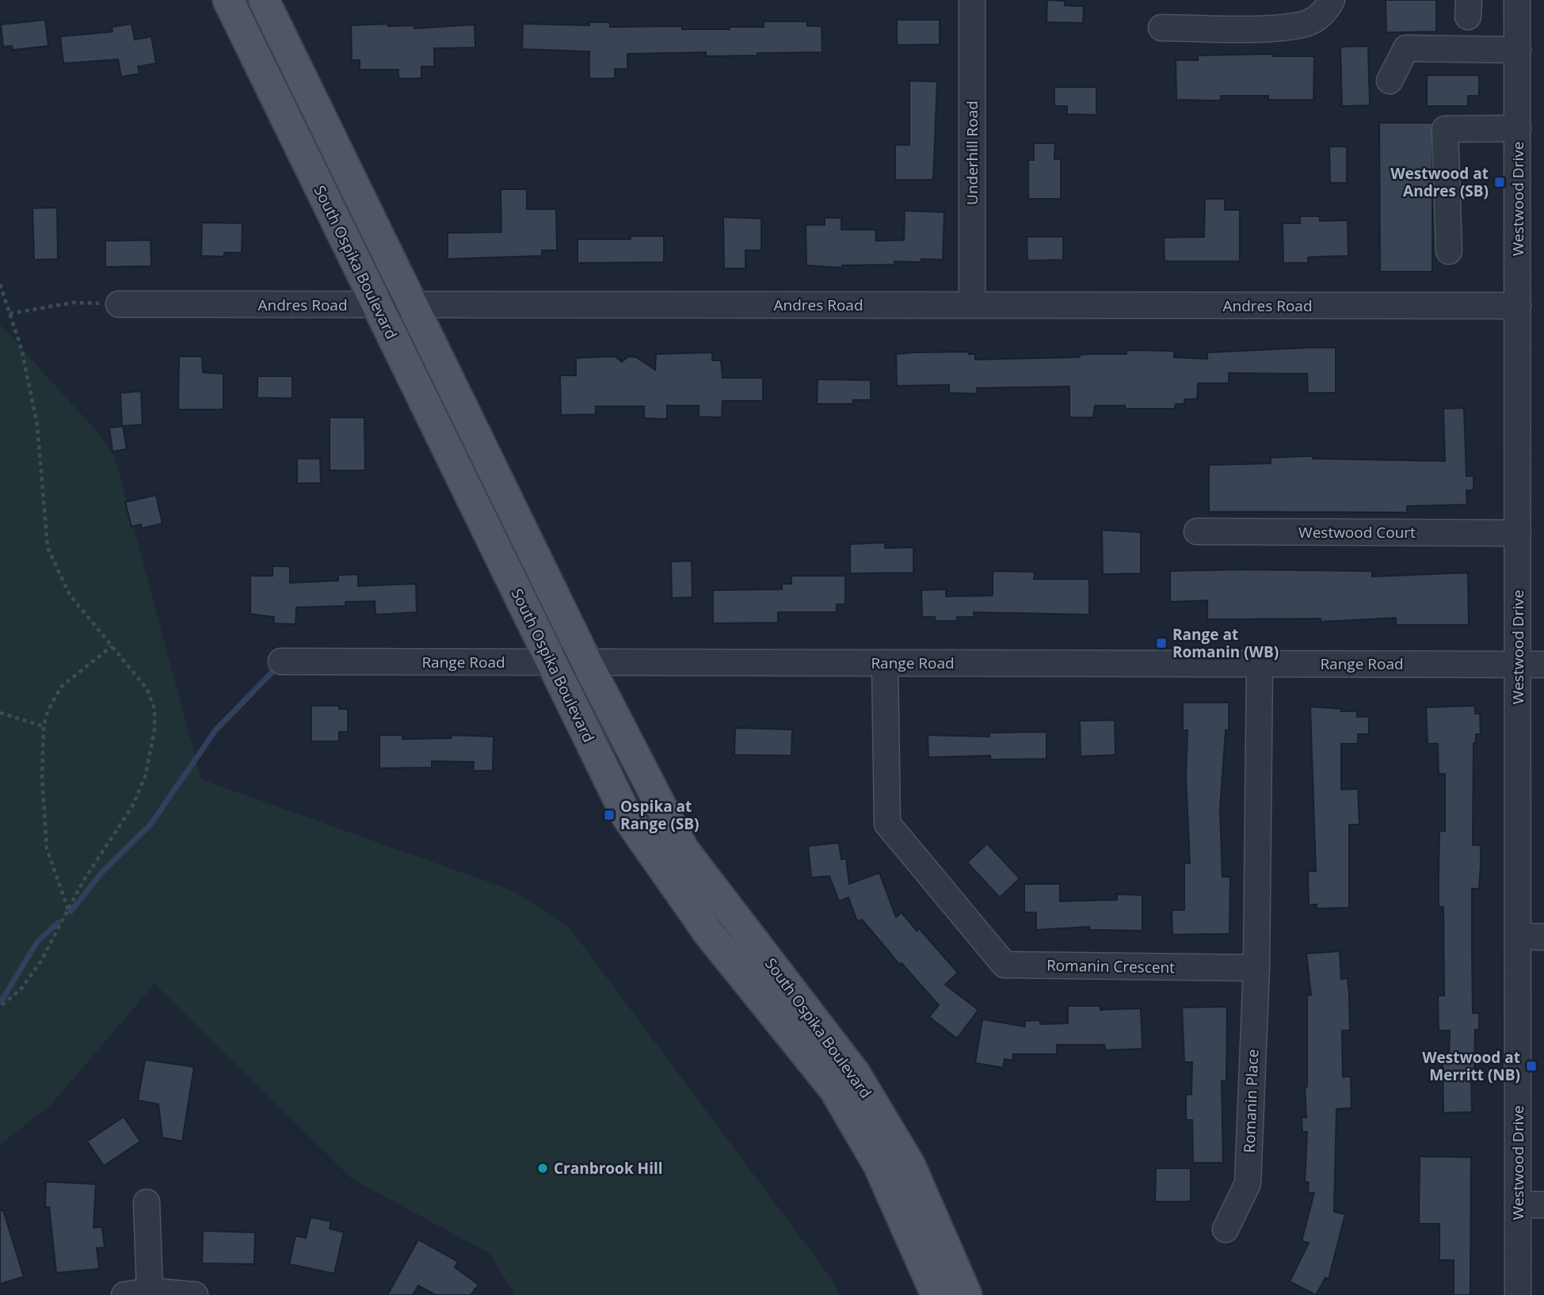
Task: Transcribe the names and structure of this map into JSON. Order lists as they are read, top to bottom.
{
  "streets": {
    "main road": ["South Ospika Boulevard"],
    "street": [
      "Underhill Road",
      "Westwood Drive",
      "Andres Road",
      "Westwood Court",
      "Range Road",
      "Romanin Crescent",
      "Romanin Place"
    ]
  },
  "crossings": [
    ["Underhill Road", "Andres Road"],
    ["Westwood Drive", "Andres Road"],
    ["Westwood Drive", "Westwood Court"],
    ["Westwood Drive", "Range Road"],
    ["South Ospika Boulevard", "Andres Road"],
    ["South Ospika Boulevard", "Range Road"],
    ["Range Road", "Romanin Crescent"],
    ["Romanin Crescent", "Romanin Place"]
  ],
  "places": {
    "transit": [
      "Westwood at Andres (SB)",
      "Range at Romanin (WB)",
      "Ospika at Range (SB)",
      "Westwood at Merritt (NB)"
    ],
    "other": ["Cranbrook Hill"]
  }
}
